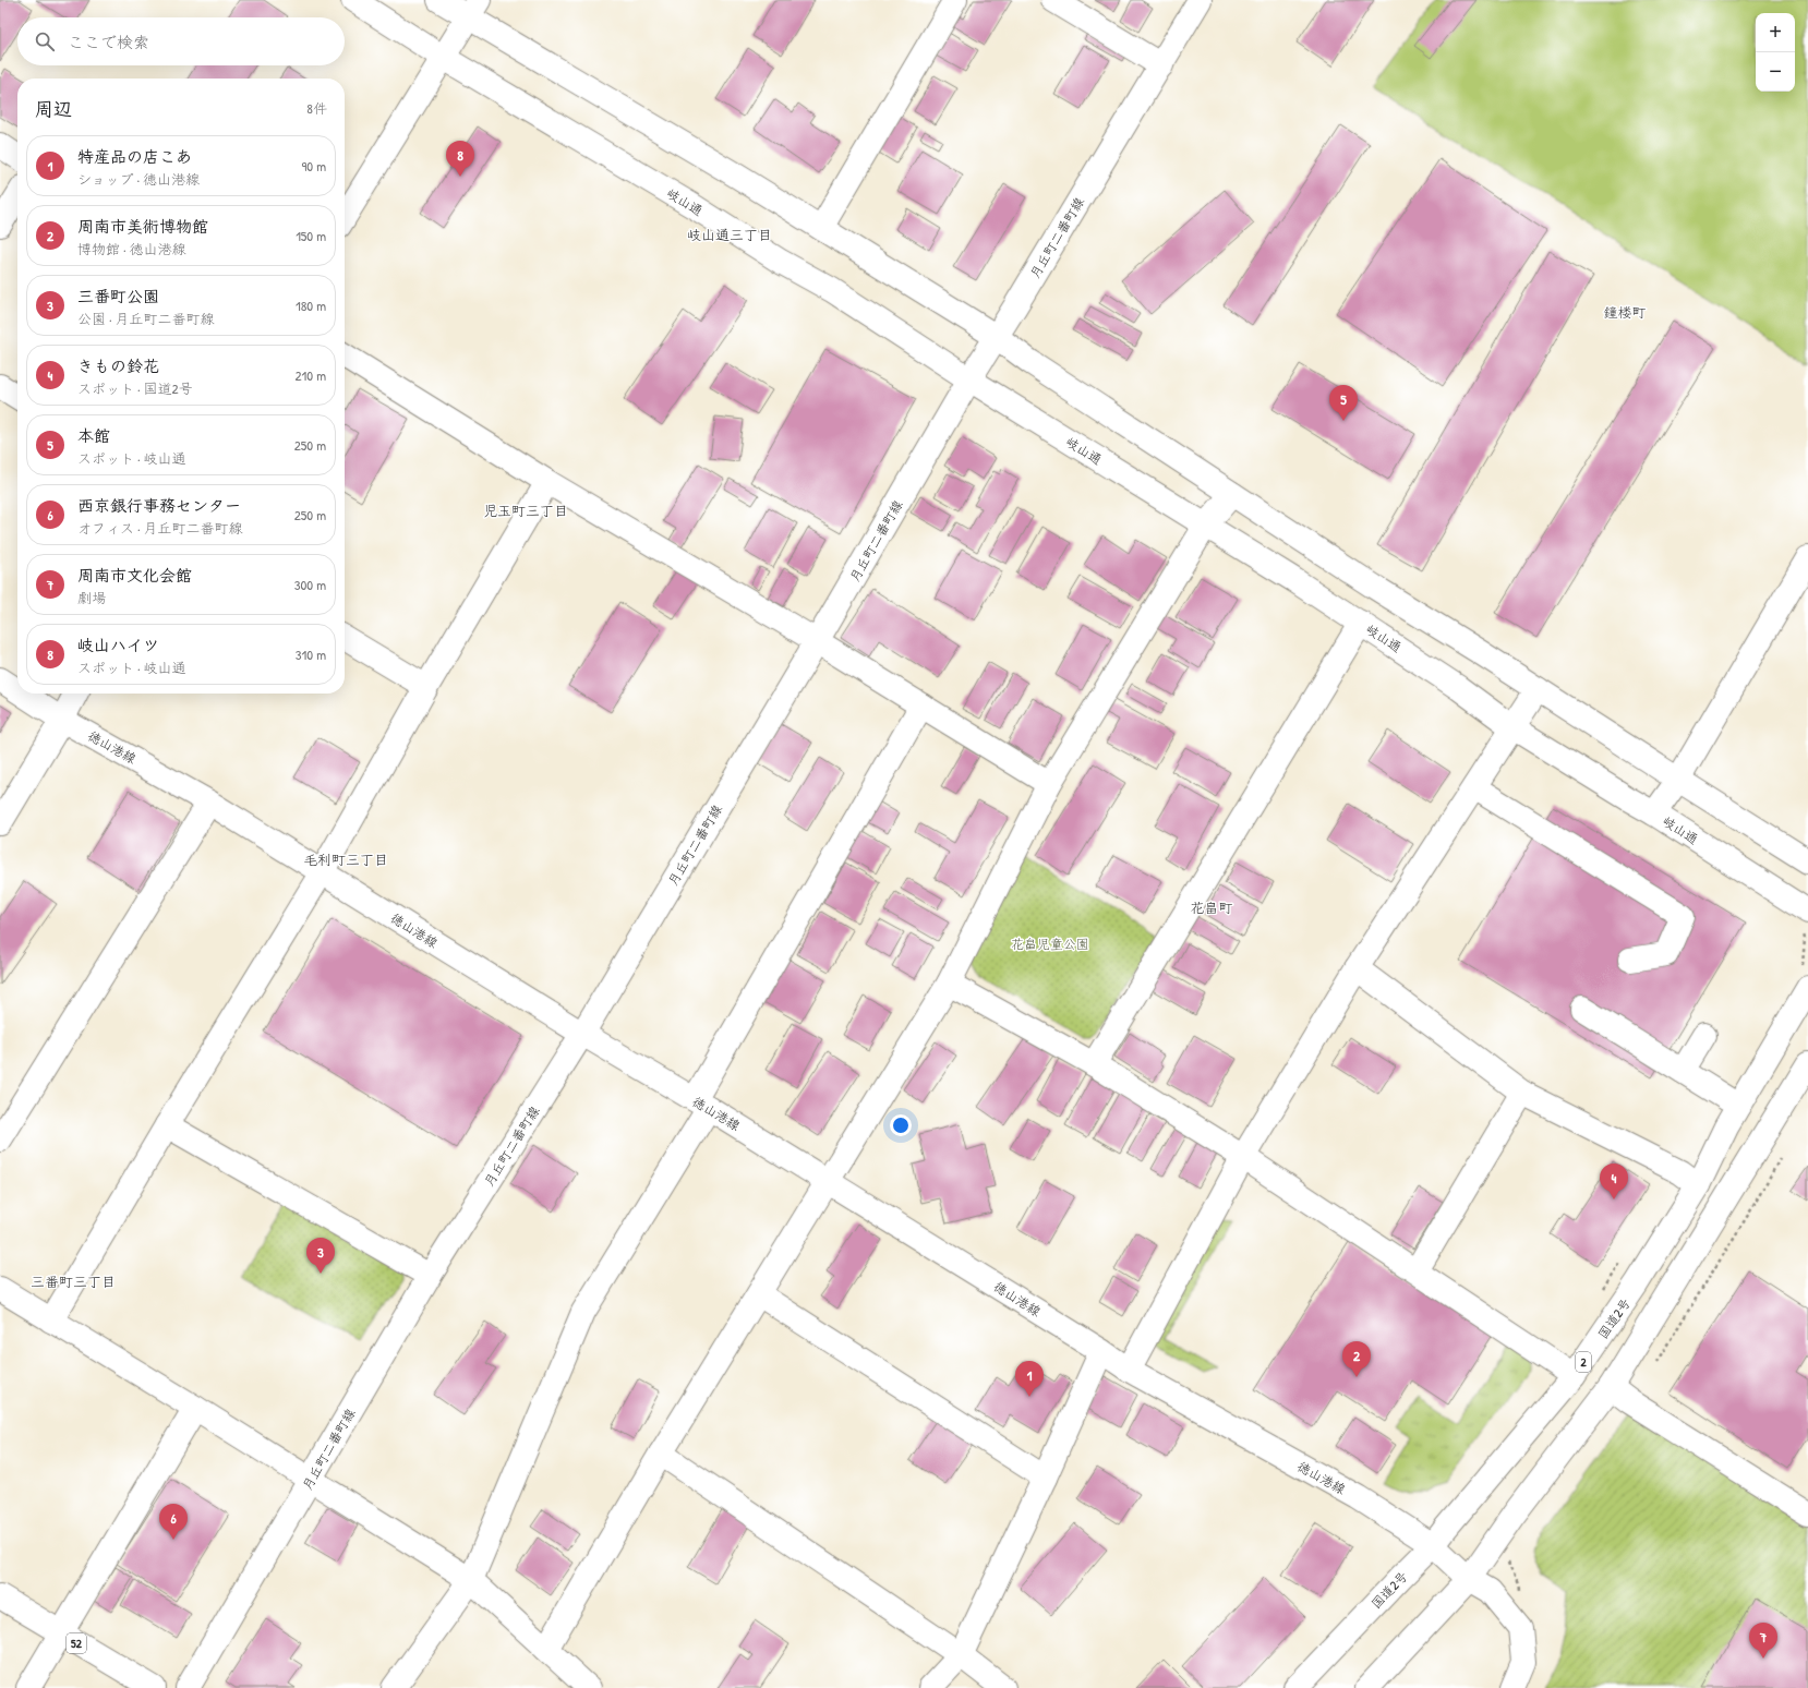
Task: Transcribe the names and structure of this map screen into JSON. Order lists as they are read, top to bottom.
{
  "streets": {
    "main road": [
      "岐山通",
      "月丘町二番町線",
      "徳山港線",
      "国道2号",
      "2",
      "52"
    ]
  },
  "crossings": [
    ["岐山通", "月丘町二番町線"],
    ["月丘町二番町線", "徳山港線"],
    ["徳山港線", "国道2号"]
  ],
  "districts": [
    "岐山通三丁目",
    "鐘楼町",
    "児玉町三丁目",
    "毛利町三丁目",
    "花畠町",
    "三番町三丁目"
  ],
  "parks": ["花畠児童公園"],
  "page": {
    "map_buttons": ["+", "−"],
    "search": "ここで検索",
    "heading": ["周辺", "8件"],
    "list": [
      {
        "mark": "1",
        "name": "特産品の店こあ",
        "note": "ショップ · 徳山港線",
        "value": "90 m"
      },
      {
        "mark": "2",
        "name": "周南市美術博物館",
        "note": "博物館 · 徳山港線",
        "value": "150 m"
      },
      {
        "mark": "3",
        "name": "三番町公園",
        "note": "公園 · 月丘町二番町線",
        "value": "180 m"
      },
      {
        "mark": "4",
        "name": "きもの鈴花",
        "note": "スポット · 国道2号",
        "value": "210 m"
      },
      {
        "mark": "5",
        "name": "本館",
        "note": "スポット · 岐山通",
        "value": "250 m"
      },
      {
        "mark": "6",
        "name": "西京銀行事務センター",
        "note": "オフィス · 月丘町二番町線",
        "value": "250 m"
      },
      {
        "mark": "7",
        "name": "周南市文化会館",
        "note": "劇場",
        "value": "300 m"
      },
      {
        "mark": "8",
        "name": "岐山ハイツ",
        "note": "スポット · 岐山通",
        "value": "310 m"
      }
    ],
    "pins": [
      "8",
      "5",
      "4",
      "3",
      "2",
      "1",
      "6",
      "7"
    ]
  }
}
